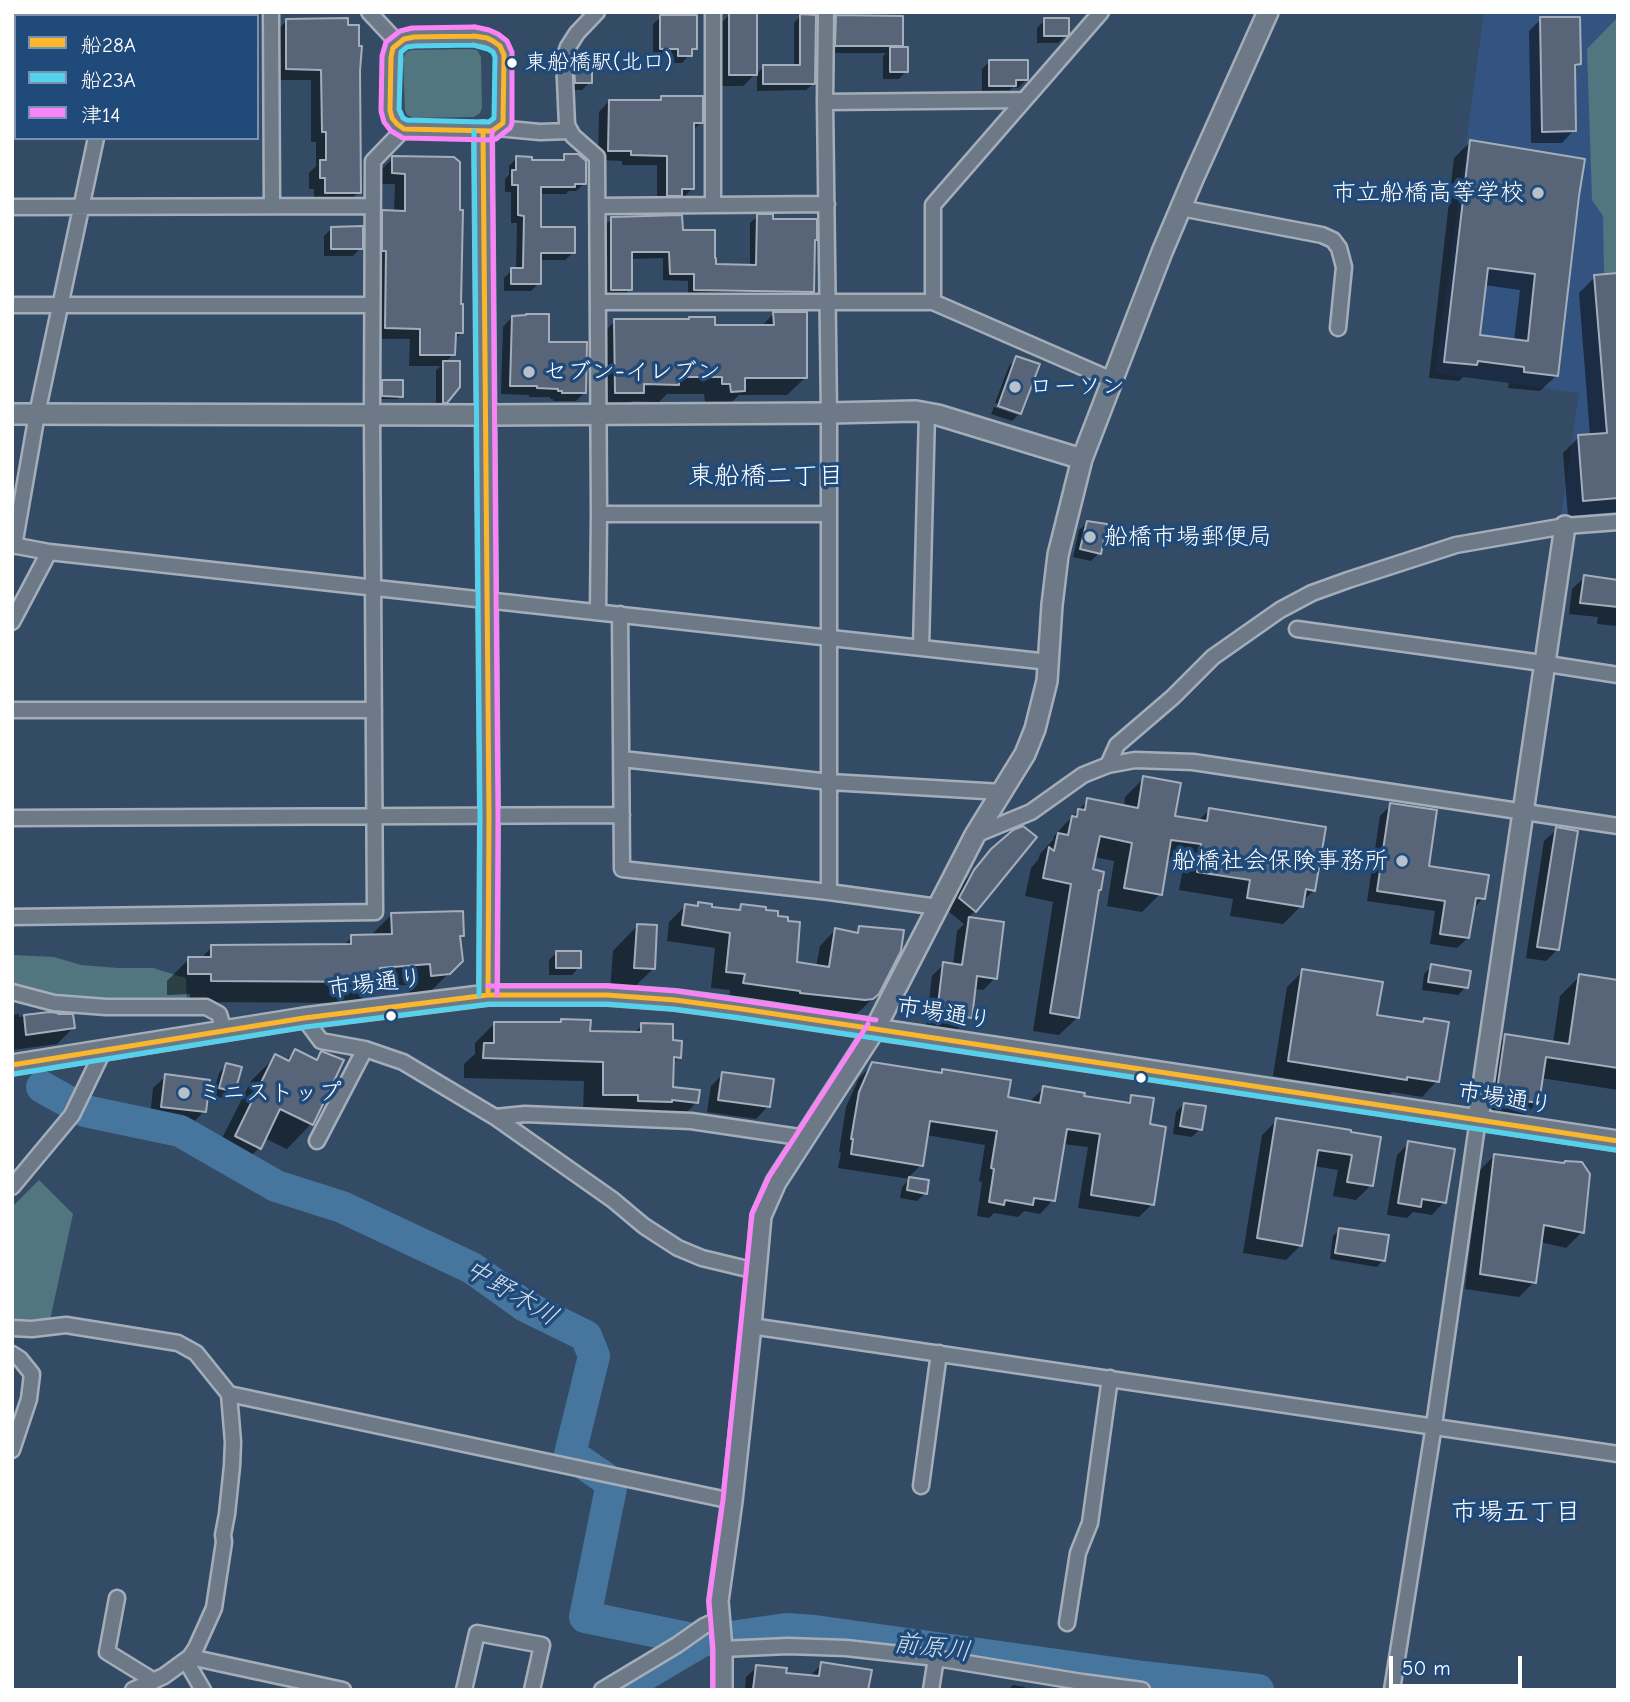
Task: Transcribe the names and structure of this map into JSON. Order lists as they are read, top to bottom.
{
  "streets": {
    "street": ["市場通り"]
  },
  "districts": ["東船橋二丁目", "市場五丁目"],
  "water": ["中野木川", "前原川"],
  "places": [
    "東船橋駅(北口)",
    "市立船橋高等学校",
    "セブン-イレブン",
    "ローソン",
    "船橋市場郵便局",
    "船橋社会保険事務所",
    "ミニストップ"
  ],
  "lines": ["transit line 津14", "transit line 船28A", "transit line 船23A"],
  "legend": ["船28A", "船23A", "津14"],
  "scale_bar": "50 m"
}
